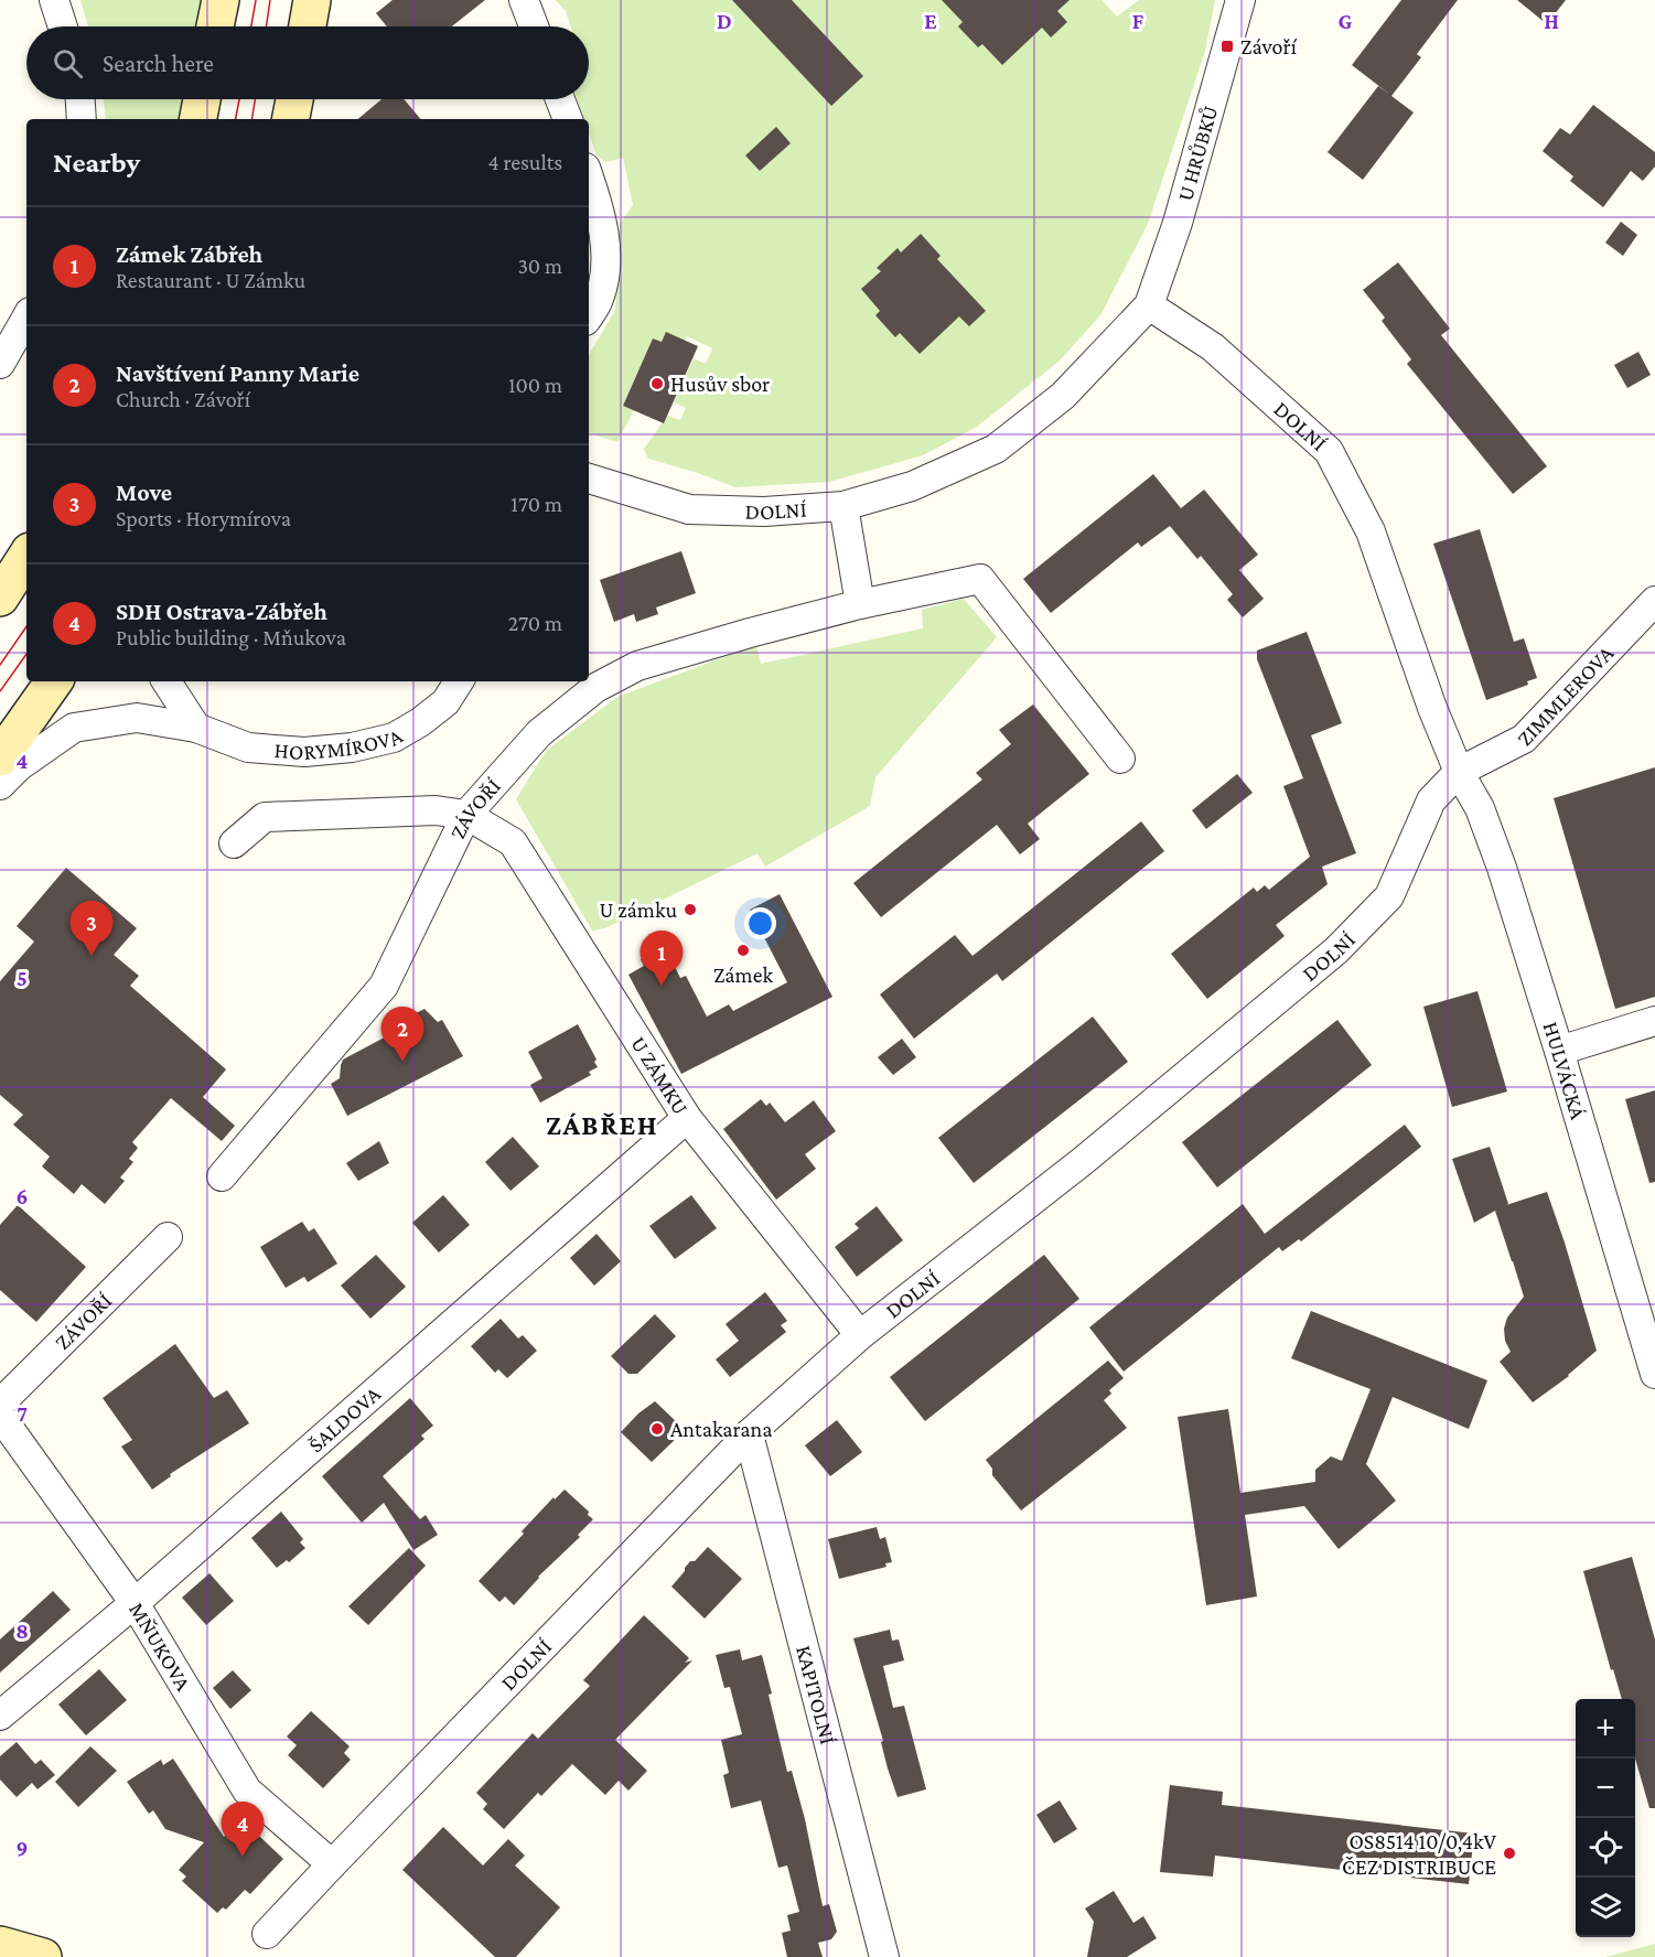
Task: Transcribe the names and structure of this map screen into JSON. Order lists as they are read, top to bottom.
{
  "streets": {
    "street": [
      "U HRŮBKŮ",
      "DOLNÍ",
      "ZIMMLEROVA",
      "HORYMÍROVA",
      "ZÁVOŘÍ",
      "HULVÁCKÁ",
      "U ZÁMKU",
      "ŠALDOVA",
      "MŇUKOVA",
      "KAPITOLNÍ"
    ]
  },
  "crossings": [
    ["U HRŮBKŮ", "DOLNÍ"],
    ["DOLNÍ", "ZIMMLEROVA"],
    ["DOLNÍ", "HULVÁCKÁ"],
    ["DOLNÍ", "U ZÁMKU"],
    ["DOLNÍ", "MŇUKOVA"],
    ["DOLNÍ", "KAPITOLNÍ"],
    ["ZIMMLEROVA", "HULVÁCKÁ"],
    ["ZÁVOŘÍ", "U ZÁMKU"],
    ["U ZÁMKU", "ŠALDOVA"],
    ["ŠALDOVA", "MŇUKOVA"]
  ],
  "districts": ["ZÁBŘEH"],
  "places": {
    "transit": ["Závoří"],
    "other": [
      "Husův sbor",
      "U zámku",
      "Zámek",
      "Antakarana",
      "OS8514 10/0,4kV ČEZ DISTRIBUCE"
    ]
  },
  "page": {
    "search": "Search here",
    "heading": ["Nearby", "4 results"],
    "list": [
      {
        "mark": "1",
        "name": "Zámek Zábřeh",
        "note": "Restaurant · U Zámku",
        "value": "30 m"
      },
      {
        "mark": "2",
        "name": "Navštívení Panny Marie",
        "note": "Church · Závoří",
        "value": "100 m"
      },
      {
        "mark": "3",
        "name": "Move",
        "note": "Sports · Horymírova",
        "value": "170 m"
      },
      {
        "mark": "4",
        "name": "SDH Ostrava-Zábřeh",
        "note": "Public building · Mňukova",
        "value": "270 m"
      }
    ],
    "pins": [
      "3",
      "1",
      "2",
      "4"
    ],
    "map_buttons": ["+", "−"]
  },
  "grid": {
    "columns": [
      "D",
      "E",
      "F",
      "G",
      "H"
    ],
    "rows": [
      "4",
      "5",
      "6",
      "7",
      "8",
      "9"
    ]
  }
}
